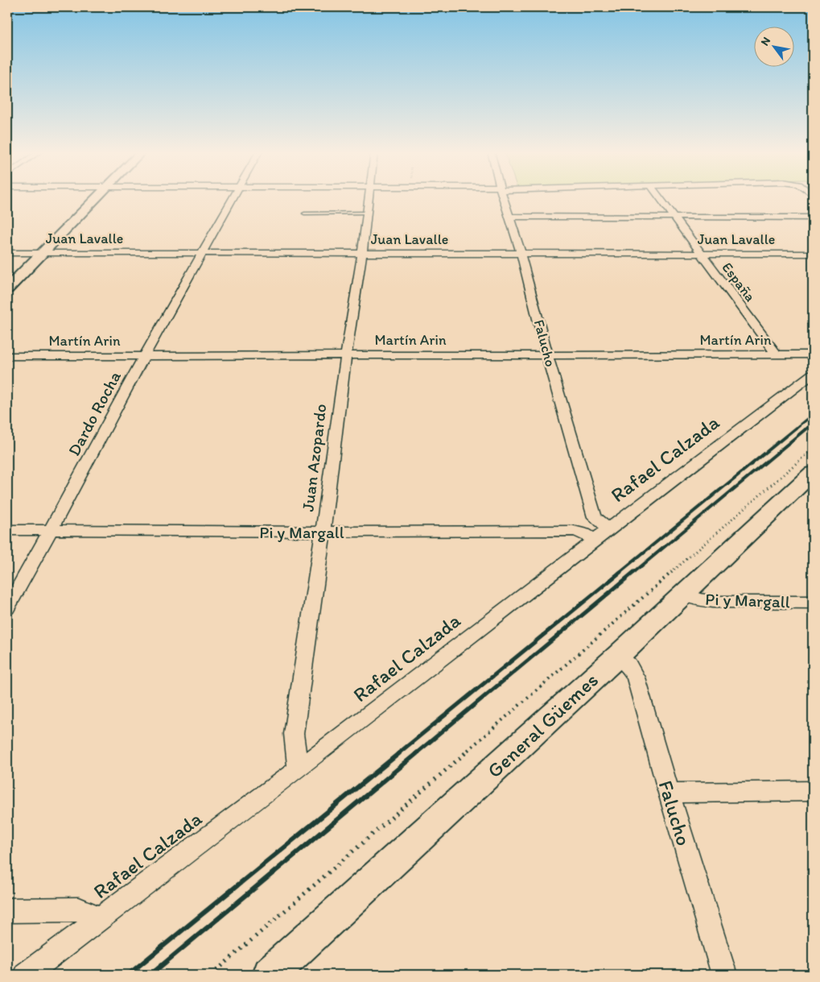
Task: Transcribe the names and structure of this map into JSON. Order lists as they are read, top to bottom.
{
  "streets": {
    "street": [
      "Juan Lavalle",
      "España",
      "Martín Arin",
      "Falucho",
      "Dardo Rocha",
      "Juan Azopardo",
      "Rafael Calzada",
      "Pi y Margall",
      "General Güemes"
    ]
  },
  "crossings": [
    ["Juan Lavalle", "España"],
    ["Juan Lavalle", "Falucho"],
    ["Juan Lavalle", "Dardo Rocha"],
    ["Juan Lavalle", "Juan Azopardo"],
    ["España", "Martín Arin"],
    ["Martín Arin", "Falucho"],
    ["Martín Arin", "Dardo Rocha"],
    ["Martín Arin", "Juan Azopardo"],
    ["Falucho", "Rafael Calzada"],
    ["Falucho", "General Güemes"],
    ["Dardo Rocha", "Pi y Margall"],
    ["Juan Azopardo", "Rafael Calzada"],
    ["Juan Azopardo", "Pi y Margall"],
    ["Rafael Calzada", "Pi y Margall"],
    ["Pi y Margall", "General Güemes"]
  ],
  "north": "top left"
}
